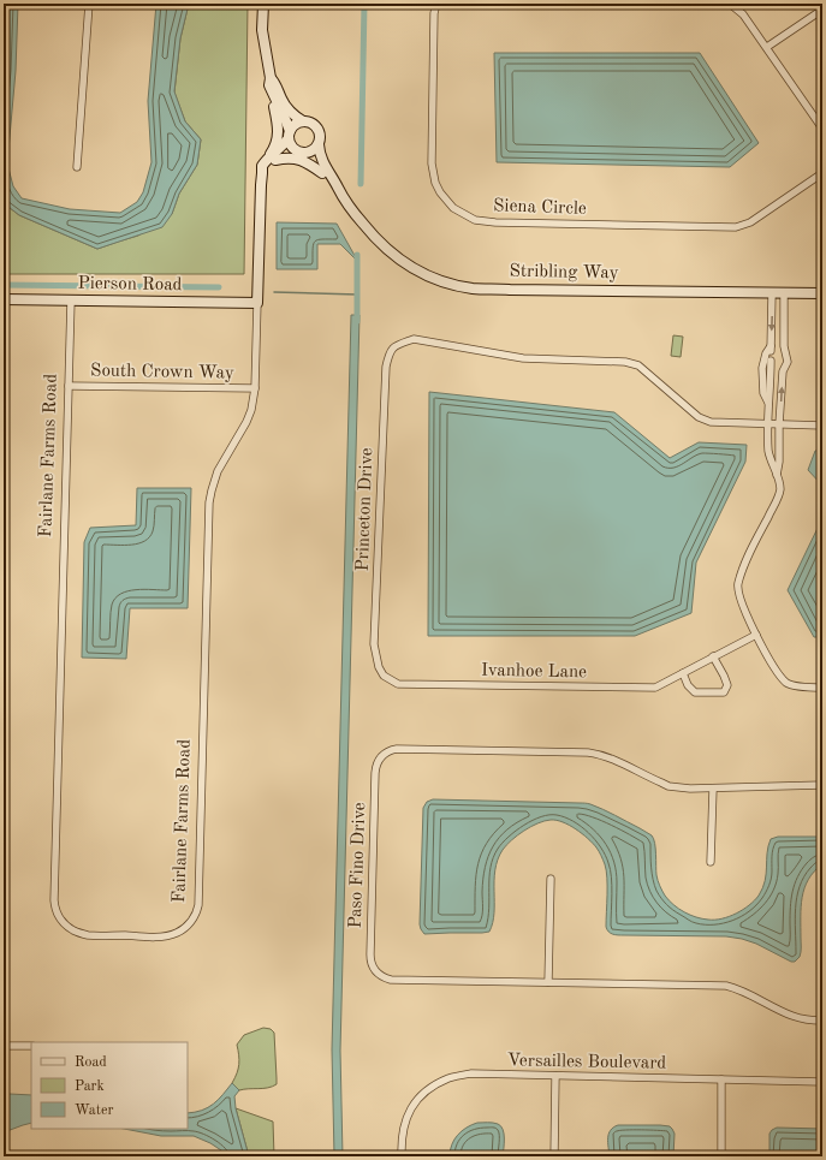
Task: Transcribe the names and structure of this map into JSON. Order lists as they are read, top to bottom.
{
  "streets": {
    "street": [
      "Siena Circle",
      "Stribling Way",
      "Pierson Road",
      "South Crown Way",
      "Fairlane Farms Road",
      "Princeton Drive",
      "Ivanhoe Lane",
      "Paso Fino Drive",
      "Versailles Boulevard"
    ]
  },
  "crossings": [
    ["Stribling Way", "Fairlane Farms Road"],
    ["Pierson Road", "Fairlane Farms Road"],
    ["South Crown Way", "Fairlane Farms Road"],
    ["Princeton Drive", "Ivanhoe Lane"]
  ],
  "legend": ["Road", "Park", "Water"]
}
